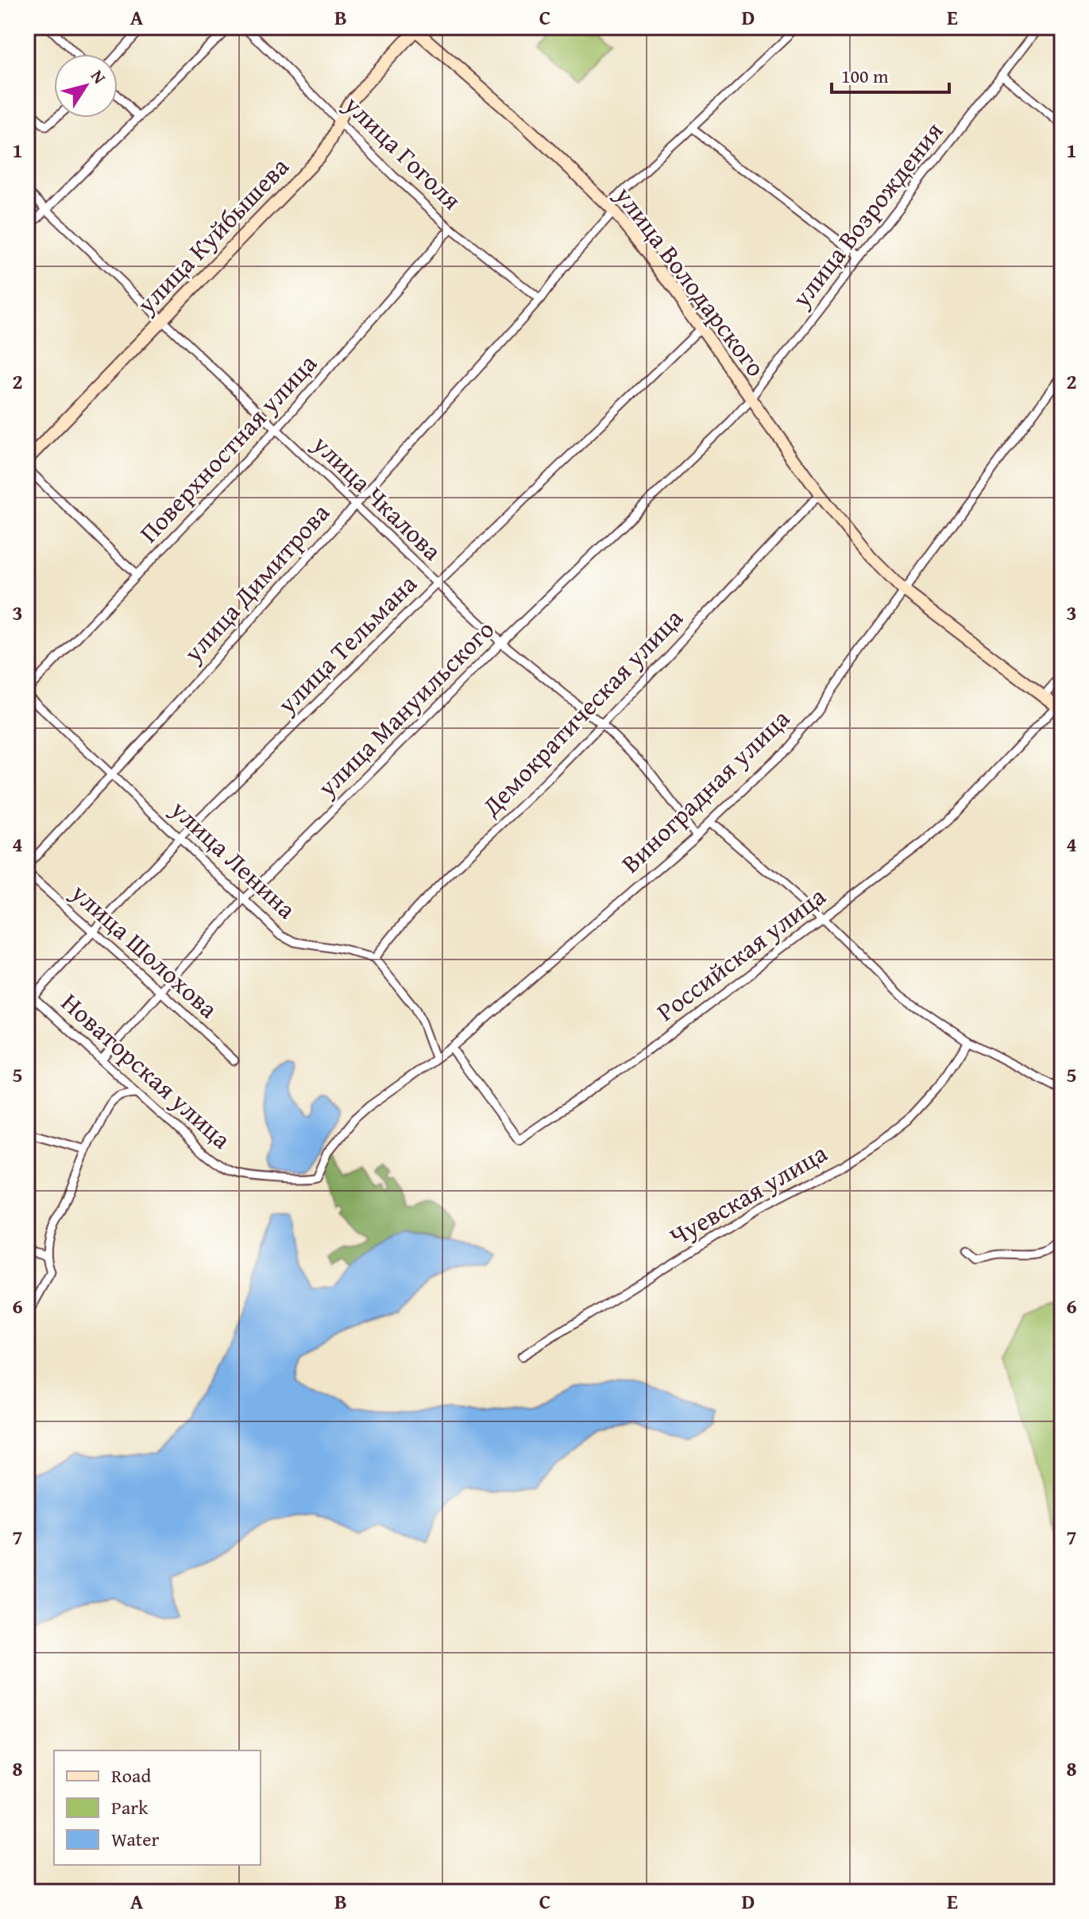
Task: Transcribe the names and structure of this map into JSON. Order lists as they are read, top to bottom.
{
  "streets": {
    "street": [
      "улица Гоголя",
      "улица Возрождения",
      "улица Куйбышева",
      "улица Володарского",
      "Поверхностная улица",
      "улица Чкалова",
      "улица Димитрова",
      "улица Тельмана",
      "улица Мануильского",
      "Демократическая улица",
      "Виноградная улица",
      "улица Ленина",
      "улица Шолохова",
      "Российская улица",
      "Новаторская улица",
      "Чуевская улица"
    ]
  },
  "crossings": [
    ["улица Гоголя", "улица Куйбышева"],
    ["улица Гоголя", "Поверхностная улица"],
    ["улица Гоголя", "улица Димитрова"],
    ["улица Возрождения", "улица Володарского"],
    ["улица Возрождения", "улица Мануильского"],
    ["улица Куйбышева", "улица Володарского"],
    ["улица Куйбышева", "улица Чкалова"],
    ["улица Володарского", "улица Димитрова"],
    ["улица Володарского", "улица Тельмана"],
    ["улица Володарского", "улица Мануильского"],
    ["улица Володарского", "Демократическая улица"],
    ["улица Володарского", "Виноградная улица"],
    ["улица Володарского", "Российская улица"],
    ["Поверхностная улица", "улица Чкалова"],
    ["улица Чкалова", "улица Димитрова"],
    ["улица Чкалова", "улица Тельмана"],
    ["улица Чкалова", "улица Мануильского"],
    ["улица Чкалова", "Демократическая улица"],
    ["улица Чкалова", "Виноградная улица"],
    ["улица Димитрова", "улица Ленина"],
    ["улица Тельмана", "улица Ленина"],
    ["улица Тельмана", "улица Шолохова"],
    ["улица Тельмана", "Новаторская улица"],
    ["улица Мануильского", "улица Ленина"],
    ["улица Мануильского", "улица Шолохова"],
    ["улица Мануильского", "Новаторская улица"],
    ["Демократическая улица", "улица Ленина"],
    ["Виноградная улица", "Российская улица"],
    ["Виноградная улица", "Новаторская улица"]
  ],
  "legend": ["Road", "Park", "Water"],
  "scale_bar": "100 m",
  "north": "top right",
  "grid": {
    "columns": [
      "A",
      "B",
      "C",
      "D",
      "E"
    ],
    "rows": [
      "1",
      "2",
      "3",
      "4",
      "5",
      "6",
      "7",
      "8"
    ]
  }
}
